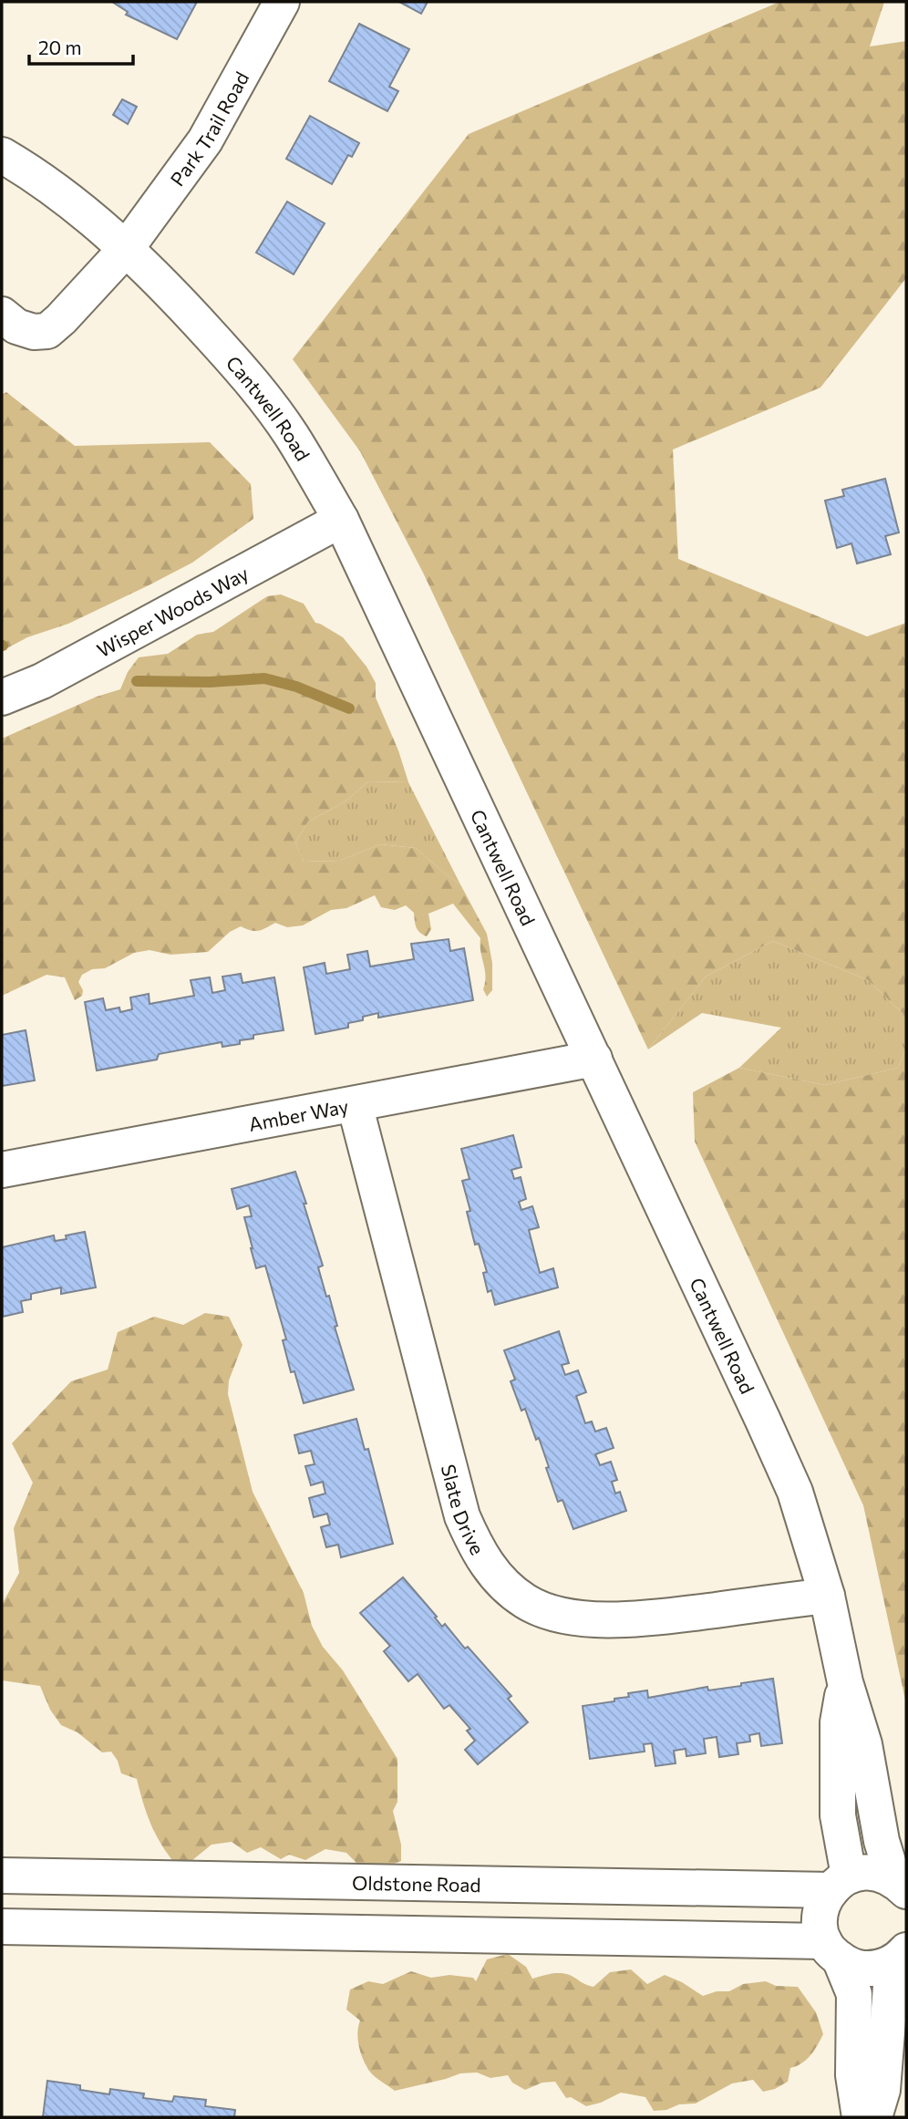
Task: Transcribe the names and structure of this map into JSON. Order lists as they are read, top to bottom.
{
  "streets": {
    "street": [
      "Park Trail Road",
      "Cantwell Road",
      "Wisper Woods Way",
      "Amber Way",
      "Slate Drive",
      "Oldstone Road"
    ]
  },
  "crossings": [
    ["Park Trail Road", "Cantwell Road"],
    ["Cantwell Road", "Wisper Woods Way"],
    ["Cantwell Road", "Amber Way"],
    ["Cantwell Road", "Slate Drive"],
    ["Cantwell Road", "Oldstone Road"],
    ["Amber Way", "Slate Drive"]
  ],
  "scale_bar": "20 m"
}
